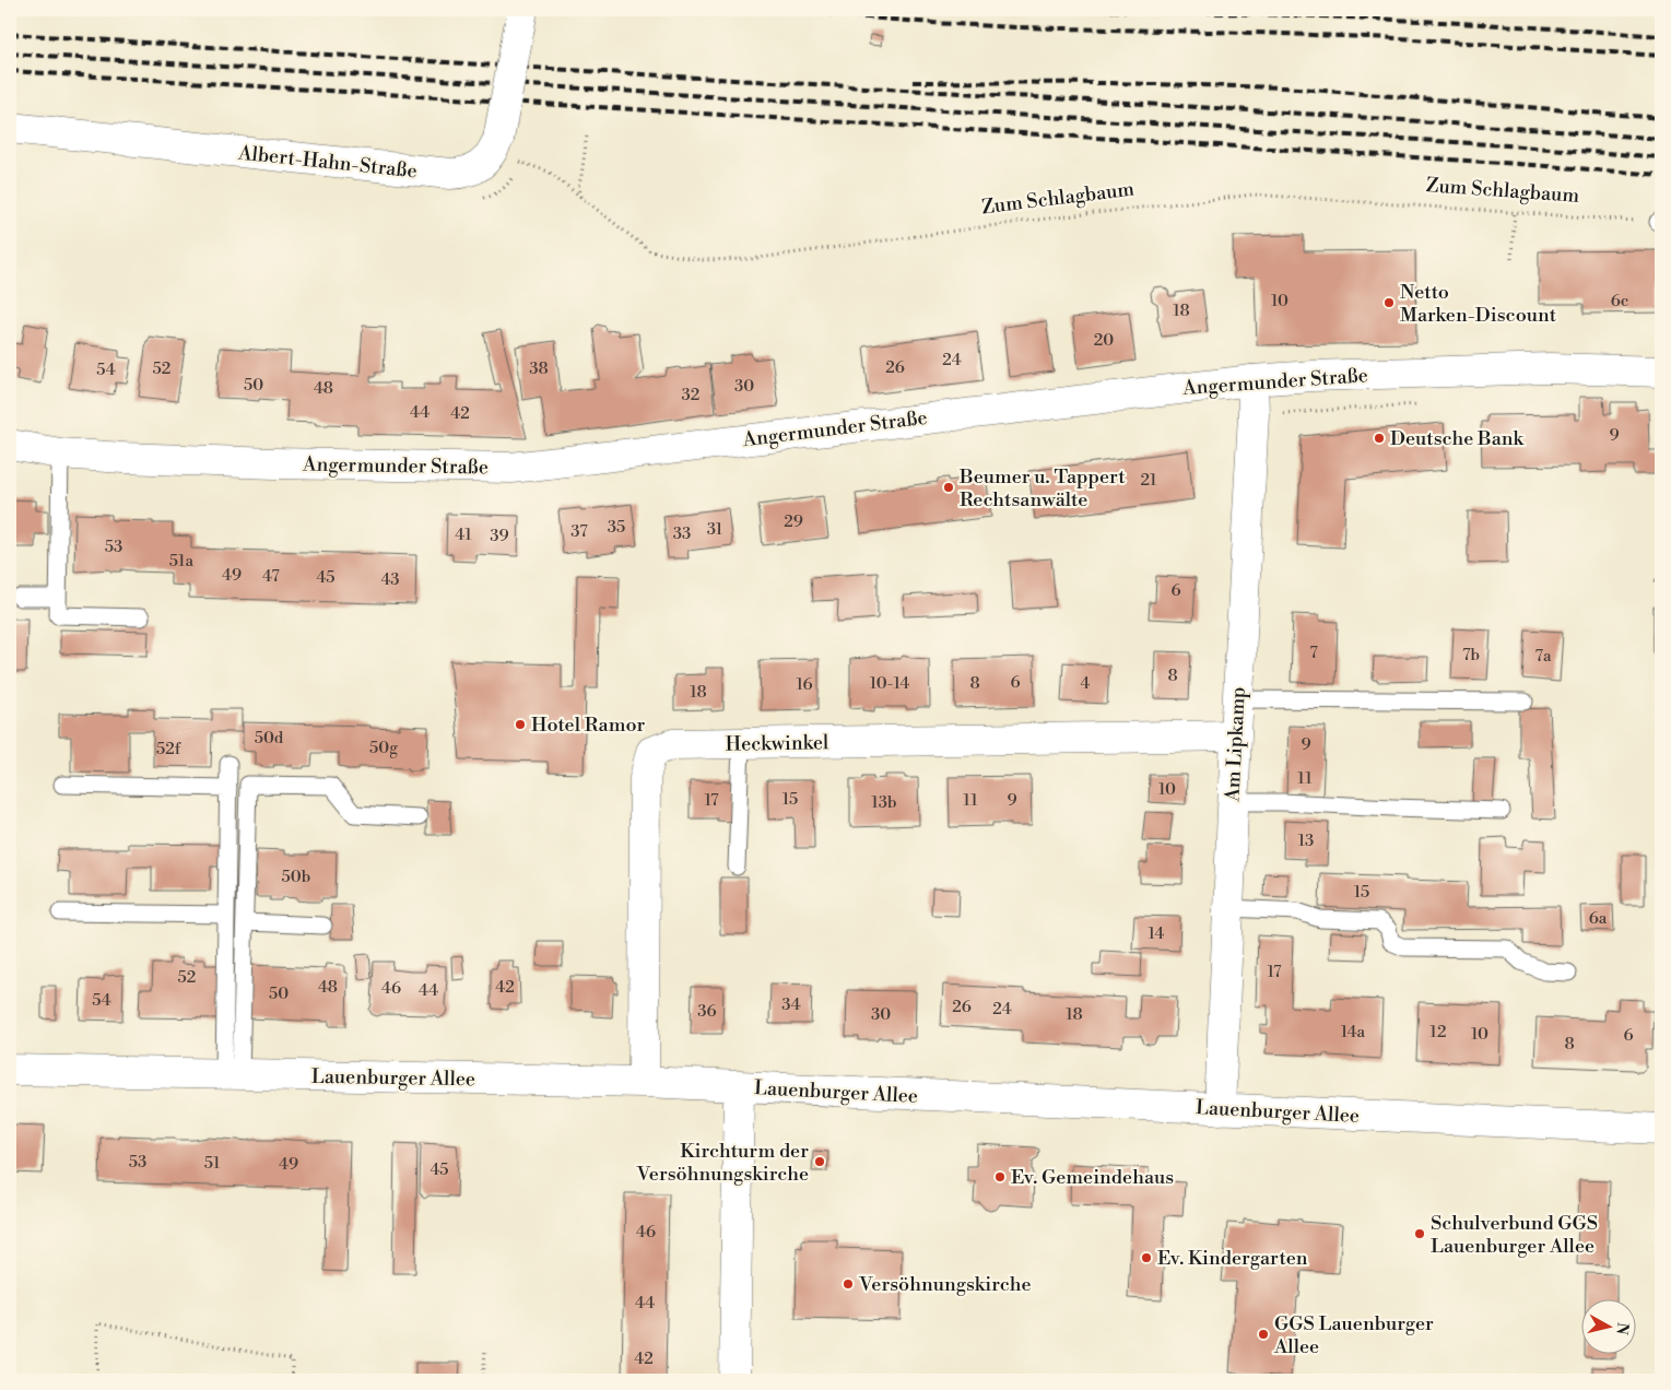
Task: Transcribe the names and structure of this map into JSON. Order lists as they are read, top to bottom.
{
  "streets": {
    "street": [
      "Albert-Hahn-Straße",
      "Angermunder Straße",
      "Heckwinkel",
      "Am Lipkamp",
      "Lauenburger Allee"
    ],
    "path": ["Zum Schlagbaum"]
  },
  "crossings": [
    ["Albert-Hahn-Straße", "Zum Schlagbaum"],
    ["Angermunder Straße", "Am Lipkamp"],
    ["Heckwinkel", "Am Lipkamp"],
    ["Heckwinkel", "Lauenburger Allee"],
    ["Am Lipkamp", "Lauenburger Allee"]
  ],
  "places": [
    "Netto Marken-Discount",
    "Deutsche Bank",
    "Beumer u. Tappert Rechtsanwälte",
    "Hotel Ramor",
    "Kirchturm der Versöhnungskirche",
    "Ev. Gemeindehaus",
    "Schulverbund GGS Lauenburger Allee",
    "Ev. Kindergarten",
    "Versöhnungskirche",
    "GGS Lauenburger Allee"
  ],
  "house_numbers": [
    "10",
    "6c",
    "18",
    "20",
    "24",
    "26",
    "52",
    "38",
    "54",
    "50",
    "30",
    "48",
    "32",
    "44",
    "42",
    "9",
    "21",
    "29",
    "35",
    "31",
    "37",
    "33",
    "41",
    "39",
    "53",
    "51a",
    "49",
    "47",
    "45",
    "43",
    "6",
    "7",
    "7b",
    "7a",
    "8",
    "6",
    "10-14",
    "8",
    "4",
    "16",
    "18",
    "50d",
    "9",
    "50g",
    "52f",
    "11",
    "10",
    "15",
    "17",
    "11",
    "9",
    "13b",
    "13",
    "50b",
    "15",
    "6a",
    "14",
    "17",
    "52",
    "48",
    "42",
    "46",
    "44",
    "50",
    "54",
    "34",
    "26",
    "24",
    "36",
    "30",
    "18",
    "14a",
    "12",
    "10",
    "6",
    "8",
    "53",
    "51",
    "49",
    "45",
    "46",
    "44",
    "42"
  ],
  "north": "right"
}
